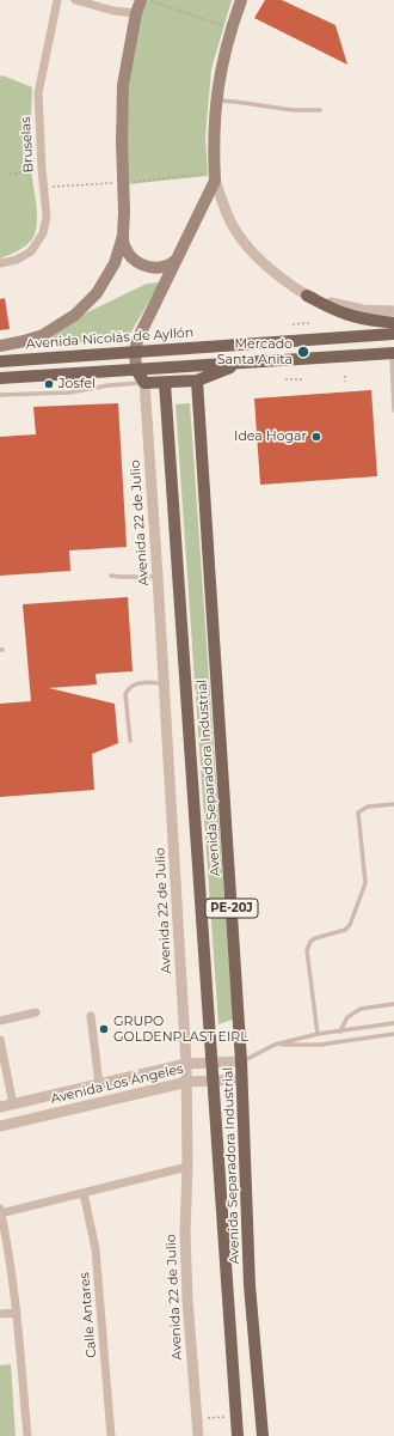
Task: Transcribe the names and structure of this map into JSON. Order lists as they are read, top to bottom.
{
  "streets": {
    "main road": ["Avenida Nicolás de Ayllón", "Avenida Separadora Industrial", "PE-20J"],
    "street": [
      "Bruselas",
      "Avenida 22 de Julio",
      "Avenida Los Ángeles",
      "Calle Antares"
    ]
  },
  "crossings": [
    ["Avenida 22 de Julio", "Avenida Los Ángeles"],
    ["Avenida Separadora Industrial", "Avenida Los Ángeles"]
  ],
  "places": [
    "Mercado Santa Anita",
    "Josfel",
    "Idea Hogar",
    "GRUPO GOLDENPLAST EIRL"
  ]
}
